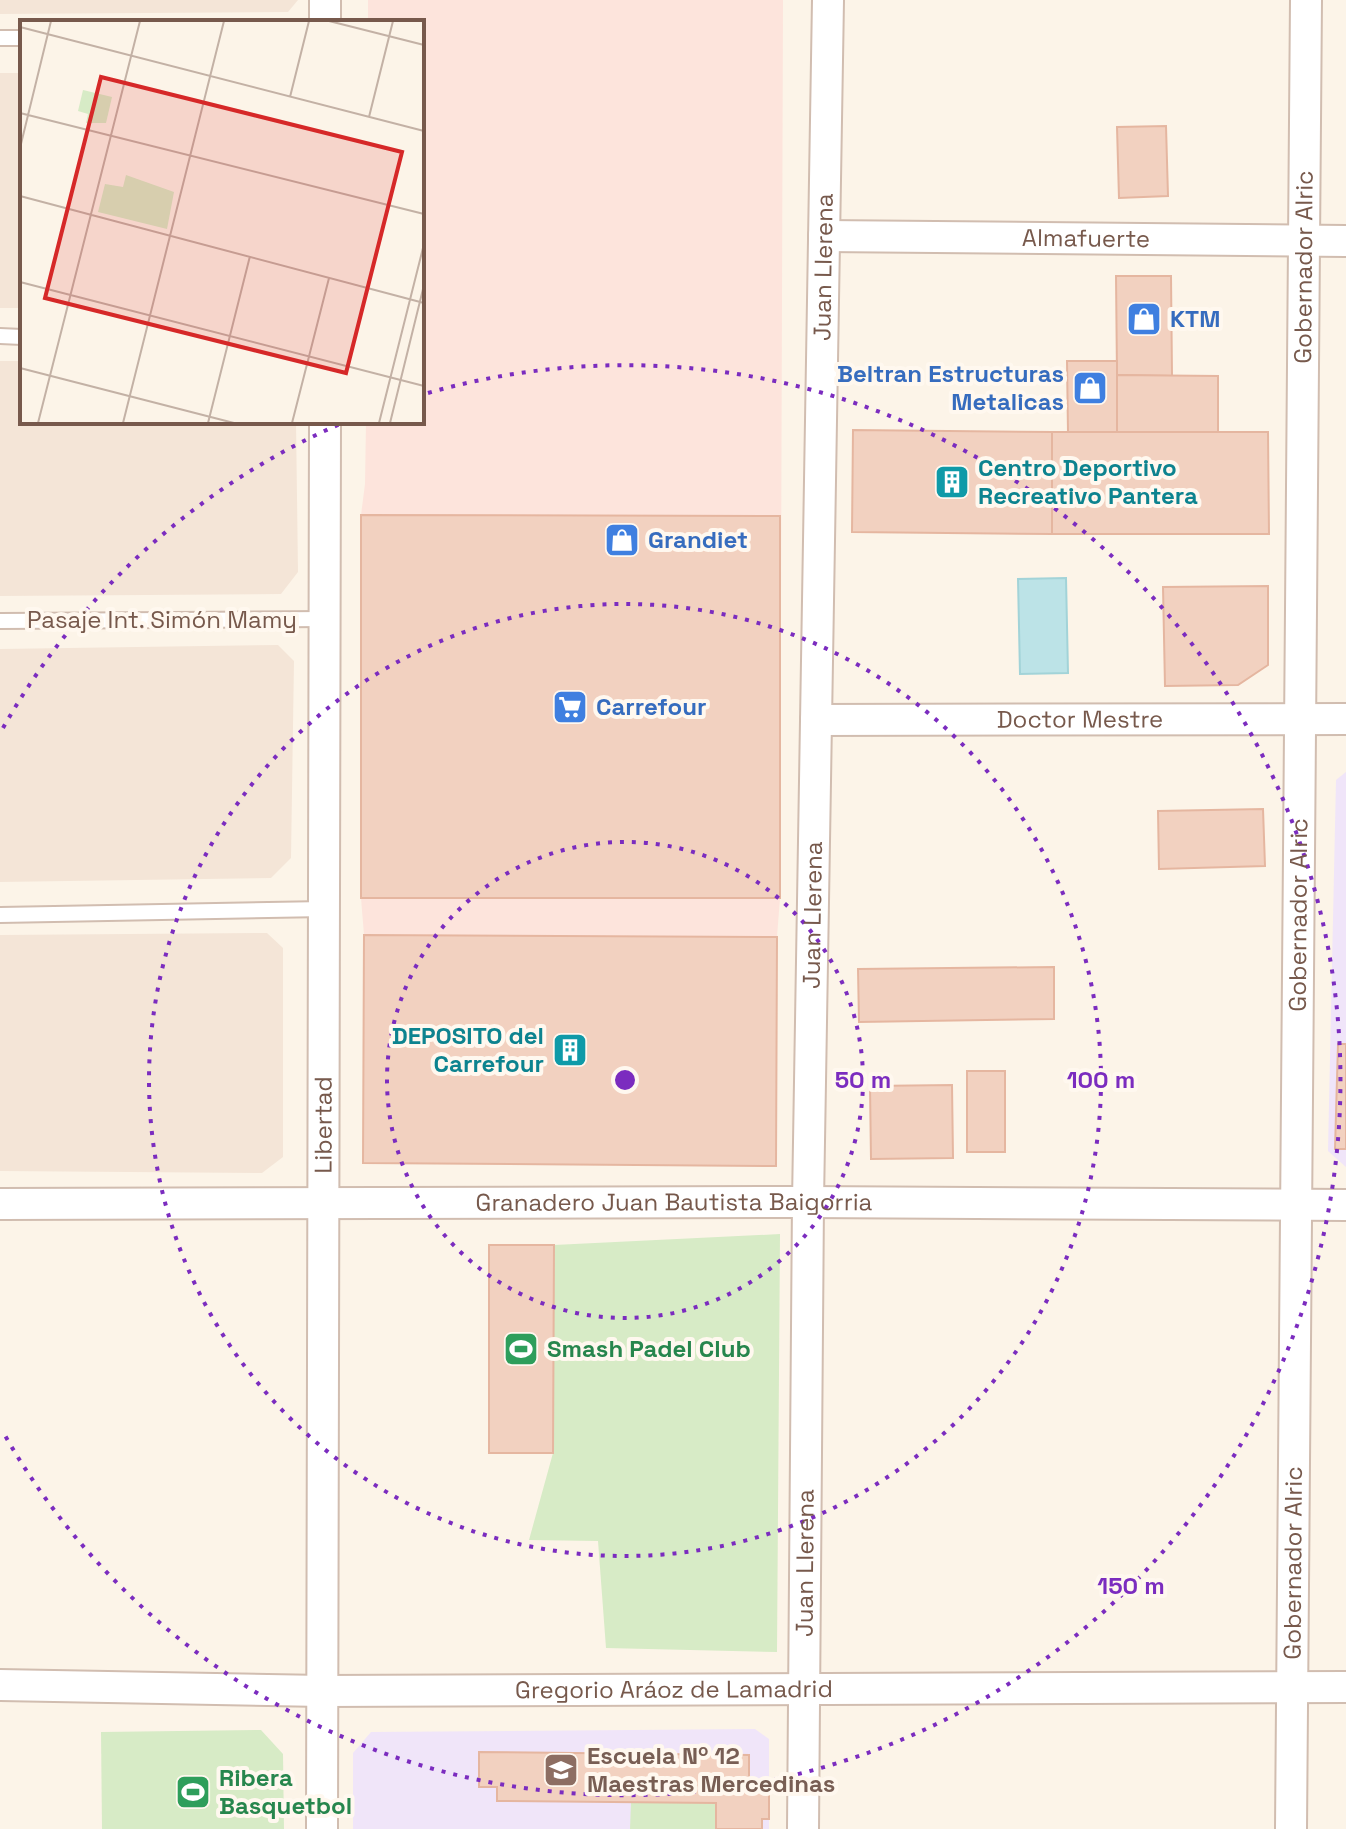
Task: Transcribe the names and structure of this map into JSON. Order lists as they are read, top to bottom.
{
  "streets": {
    "street": [
      "Almafuerte",
      "Juan Llerena",
      "Gobernador Alric",
      "Doctor Mestre",
      "Libertad",
      "Granadero Juan Bautista Baigorria",
      "Gregorio Aráoz de Lamadrid"
    ],
    "lane": ["Pasaje Int. Simón Mamy"]
  },
  "crossings": [
    ["Almafuerte", "Juan Llerena"],
    ["Almafuerte", "Gobernador Alric"],
    ["Juan Llerena", "Doctor Mestre"],
    ["Juan Llerena", "Granadero Juan Bautista Baigorria"],
    ["Juan Llerena", "Gregorio Aráoz de Lamadrid"],
    ["Gobernador Alric", "Doctor Mestre"],
    ["Gobernador Alric", "Granadero Juan Bautista Baigorria"],
    ["Gobernador Alric", "Gregorio Aráoz de Lamadrid"],
    ["Pasaje Int. Simón Mamy", "Libertad"],
    ["Libertad", "Granadero Juan Bautista Baigorria"],
    ["Libertad", "Gregorio Aráoz de Lamadrid"]
  ],
  "places": {
    "shop": ["KTM", "Beltran Estructuras Metalicas", "Grandiet"],
    "building": ["Centro Deportivo Recreativo Pantera", "DEPOSITO del Carrefour"],
    "supermarket": ["Carrefour"],
    "sports": ["Smash Padel Club", "Ribera Basquetbol"],
    "school or university": ["Escuela Nº 12 Maestras Mercedinas"]
  },
  "rings": ["50 m", "100 m", "150 m"]
}
